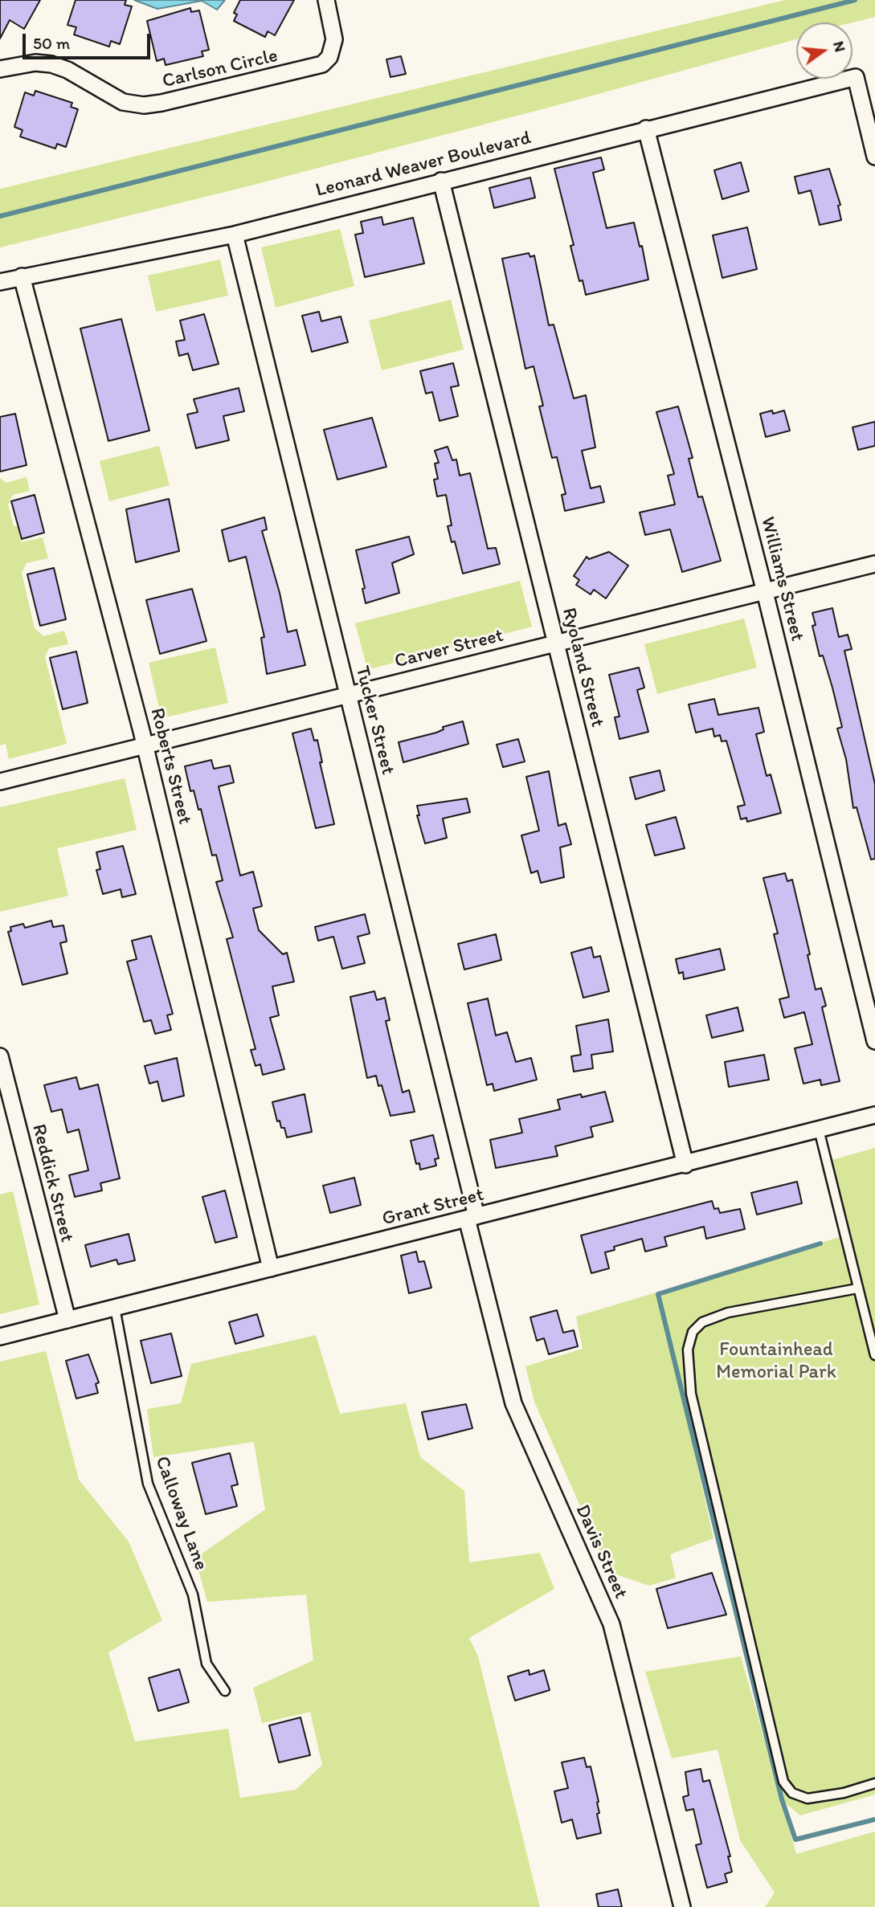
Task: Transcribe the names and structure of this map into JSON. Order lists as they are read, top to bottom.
{
  "streets": {
    "street": [
      "Carlson Circle",
      "Leonard Weaver Boulevard",
      "Williams Street",
      "Carver Street",
      "Ryoland Street",
      "Tucker Street",
      "Roberts Street",
      "Reddick Street",
      "Grant Street",
      "Davis Street"
    ],
    "lane": ["Calloway Lane"]
  },
  "crossings": [
    ["Leonard Weaver Boulevard", "Williams Street"],
    ["Leonard Weaver Boulevard", "Ryoland Street"],
    ["Leonard Weaver Boulevard", "Tucker Street"],
    ["Leonard Weaver Boulevard", "Roberts Street"],
    ["Williams Street", "Carver Street"],
    ["Carver Street", "Ryoland Street"],
    ["Carver Street", "Tucker Street"],
    ["Carver Street", "Roberts Street"],
    ["Ryoland Street", "Grant Street"],
    ["Tucker Street", "Grant Street"],
    ["Tucker Street", "Davis Street"],
    ["Roberts Street", "Grant Street"],
    ["Reddick Street", "Grant Street"],
    ["Grant Street", "Calloway Lane"],
    ["Grant Street", "Davis Street"]
  ],
  "parks": ["Fountainhead Memorial Park"],
  "scale_bar": "50 m",
  "north": "right"
}
